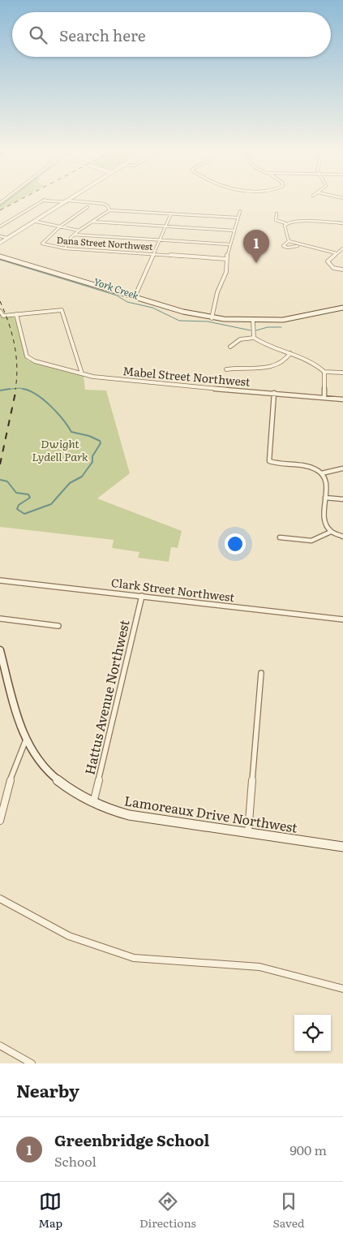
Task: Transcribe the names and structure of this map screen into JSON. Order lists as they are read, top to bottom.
{
  "streets": {
    "main road": ["Lamoreaux Drive Northwest"],
    "street": [
      "Dana Street Northwest",
      "Mabel Street Northwest",
      "Clark Street Northwest",
      "Hattus Avenue Northwest"
    ]
  },
  "crossings": [
    ["Clark Street Northwest", "Hattus Avenue Northwest"],
    ["Hattus Avenue Northwest", "Lamoreaux Drive Northwest"]
  ],
  "water": ["York Creek"],
  "parks": ["Dwight Lydell Park"],
  "page": {
    "search": "Search here",
    "pins": "1",
    "heading": "Nearby",
    "list": [
      {
        "mark": "1",
        "name": "Greenbridge School",
        "note": "School",
        "value": "900 m"
      }
    ],
    "nav": ["Map", "Directions", "Saved"]
  }
}
